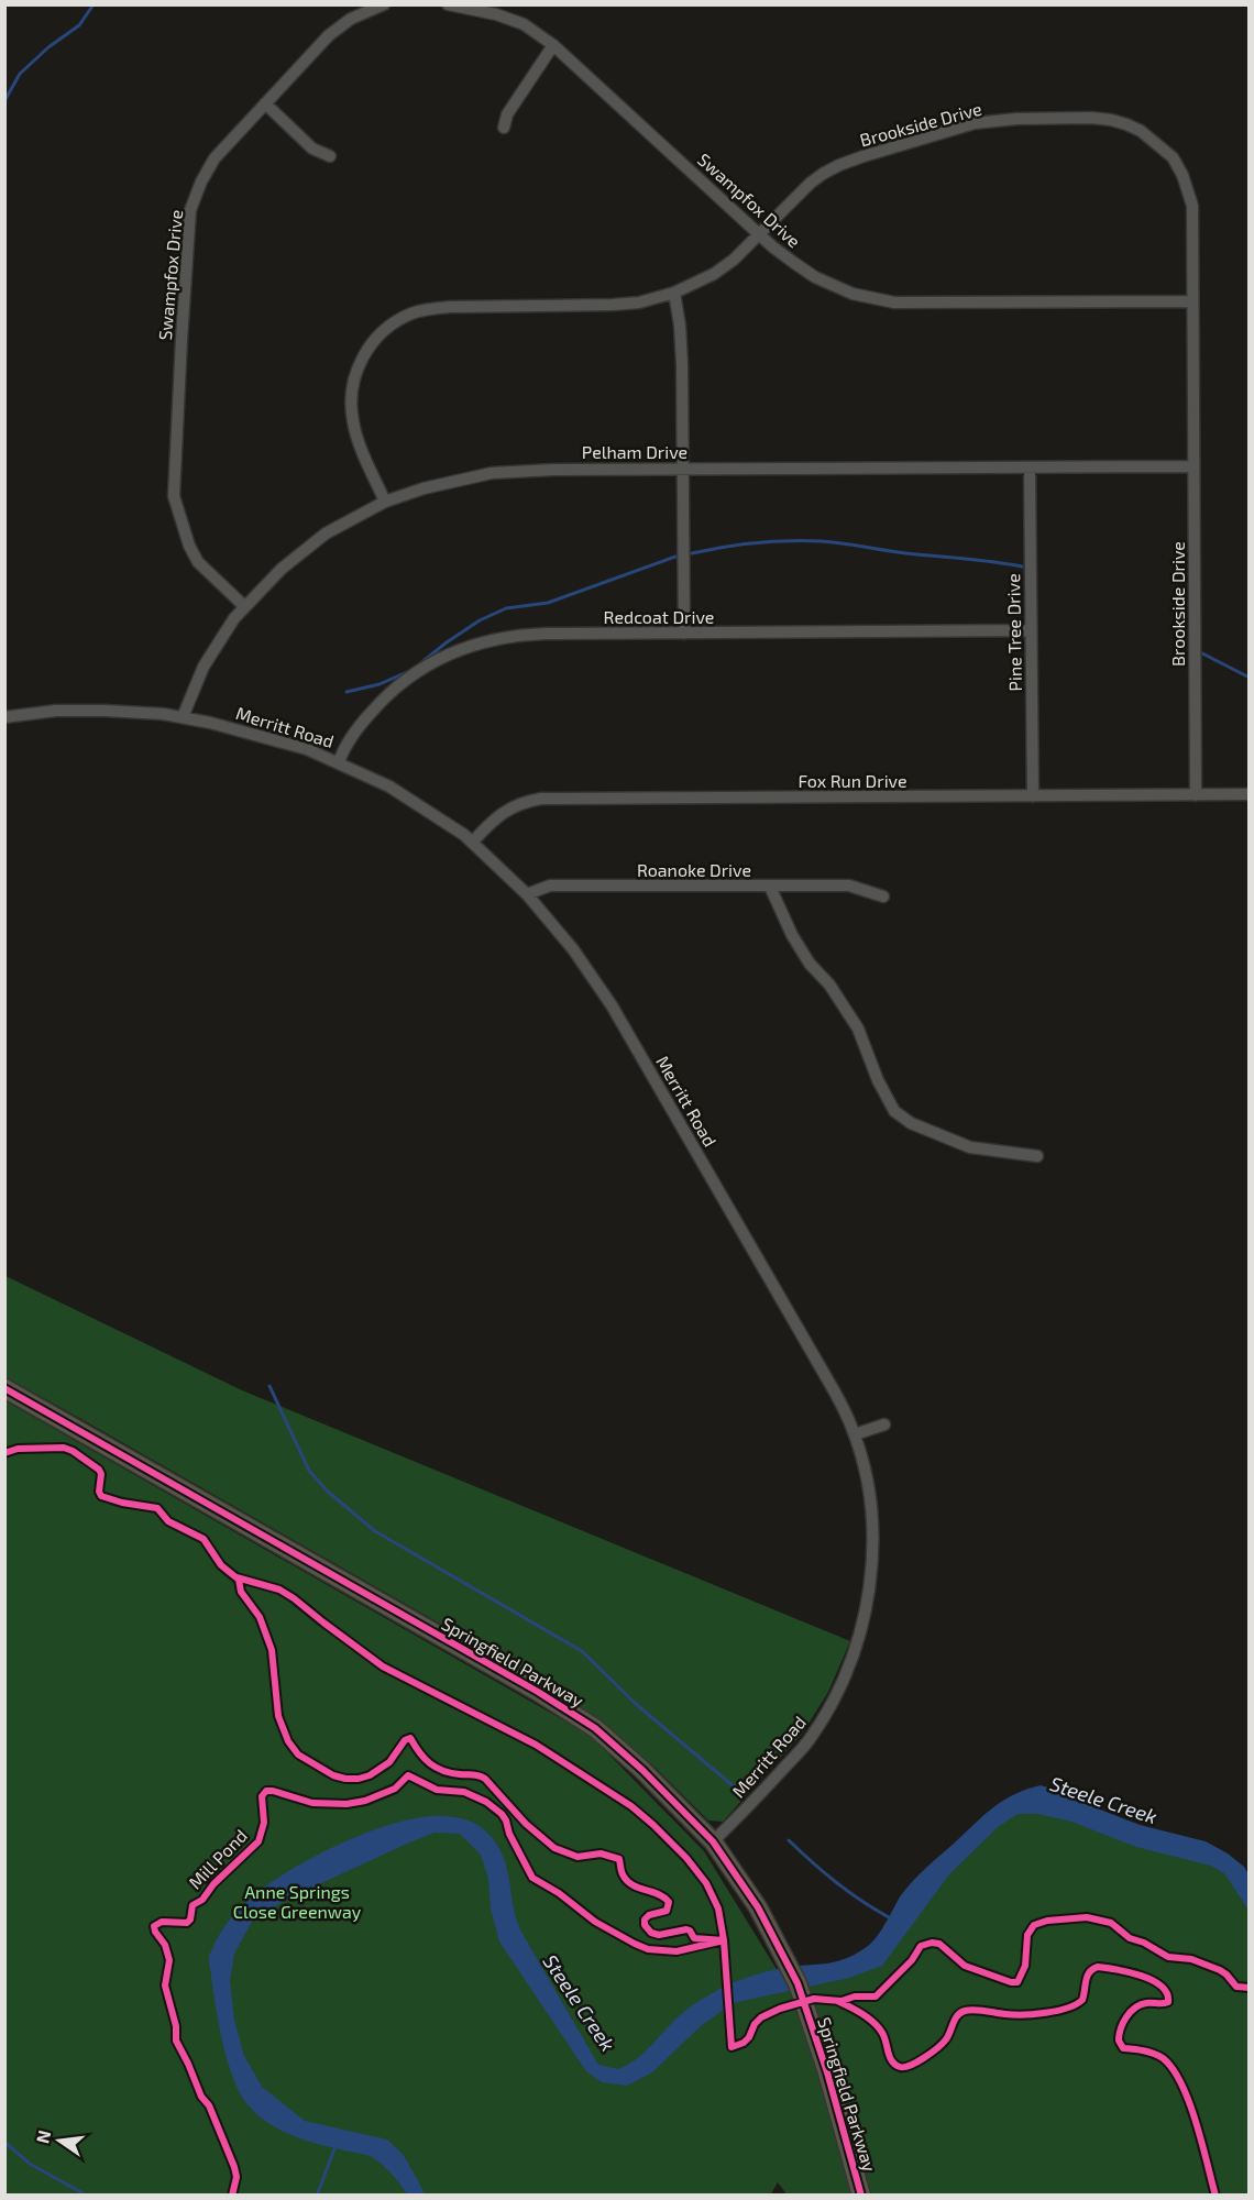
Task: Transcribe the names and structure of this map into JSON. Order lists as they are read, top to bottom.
{
  "streets": {
    "main road": ["Springfield Parkway"],
    "street": [
      "Brookside Drive",
      "Swampfox Drive",
      "Pelham Drive",
      "Redcoat Drive",
      "Pine Tree Drive",
      "Merritt Road",
      "Fox Run Drive",
      "Roanoke Drive"
    ],
    "cycle path": ["Mill Pond"]
  },
  "crossings": [
    ["Brookside Drive", "Swampfox Drive"],
    ["Brookside Drive", "Pelham Drive"],
    ["Brookside Drive", "Fox Run Drive"],
    ["Swampfox Drive", "Pelham Drive"],
    ["Pelham Drive", "Pine Tree Drive"],
    ["Pelham Drive", "Merritt Road"],
    ["Redcoat Drive", "Pine Tree Drive"],
    ["Redcoat Drive", "Merritt Road"],
    ["Pine Tree Drive", "Fox Run Drive"],
    ["Merritt Road", "Fox Run Drive"],
    ["Merritt Road", "Roanoke Drive"],
    ["Merritt Road", "Springfield Parkway"]
  ],
  "water": ["Steele Creek"],
  "parks": ["Anne Springs Close Greenway"],
  "north": "left"
}
